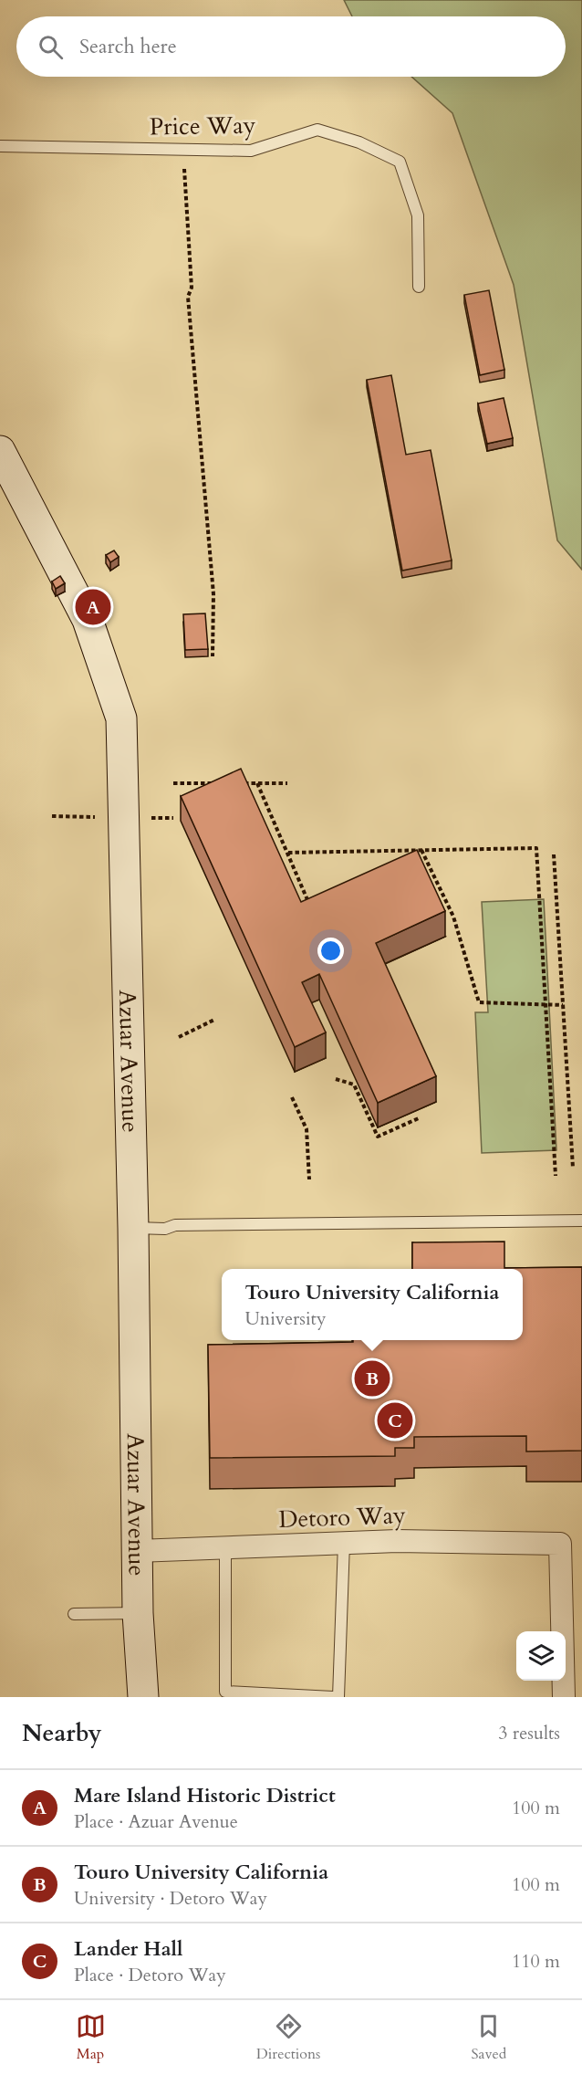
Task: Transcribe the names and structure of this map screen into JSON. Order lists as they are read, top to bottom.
{
  "streets": {
    "street": ["Azuar Avenue", "Detoro Way"],
    "lane": ["Price Way"]
  },
  "crossings": [
    ["Azuar Avenue", "Detoro Way"]
  ],
  "page": {
    "search": "Search here",
    "pins": ["A", "B", "C"],
    "popup": ["Touro University California", "University"],
    "heading": ["Nearby", "3 results"],
    "list": [
      {
        "mark": "A",
        "name": "Mare Island Historic District",
        "note": "Place · Azuar Avenue",
        "value": "100 m"
      },
      {
        "mark": "B",
        "name": "Touro University California",
        "note": "University · Detoro Way",
        "value": "100 m"
      },
      {
        "mark": "C",
        "name": "Lander Hall",
        "note": "Place · Detoro Way",
        "value": "110 m"
      }
    ],
    "nav": ["Map", "Directions", "Saved"]
  }
}
